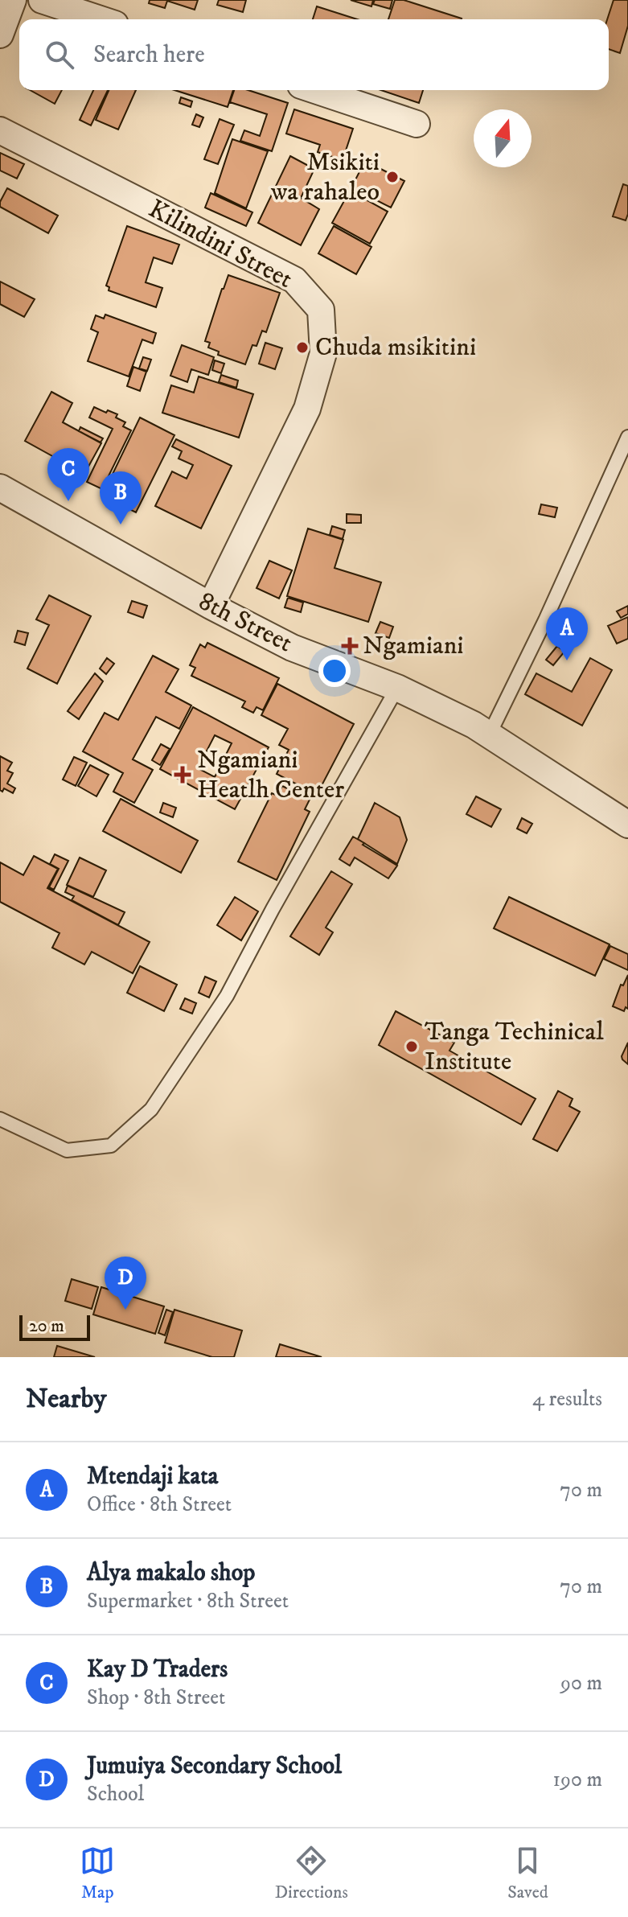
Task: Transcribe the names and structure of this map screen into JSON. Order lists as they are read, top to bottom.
{
  "streets": {
    "street": ["Kilindini Street", "8th Street"]
  },
  "crossings": [
    ["Kilindini Street", "8th Street"]
  ],
  "places": {
    "other": ["Msikiti wa rahaleo", "Chuda msikitini", "Tanga Techinical Institute"],
    "health": ["Ngamiani", "Ngamiani Heatlh Center"]
  },
  "scale_bar": "20 m",
  "north": "top",
  "page": {
    "search": "Search here",
    "pins": [
      "C",
      "B",
      "A",
      "D"
    ],
    "scale": "20 m",
    "heading": ["Nearby", "4 results"],
    "list": [
      {
        "mark": "A",
        "name": "Mtendaji kata",
        "note": "Office · 8th Street",
        "value": "70 m"
      },
      {
        "mark": "B",
        "name": "Alya makalo shop",
        "note": "Supermarket · 8th Street",
        "value": "70 m"
      },
      {
        "mark": "C",
        "name": "Kay D Traders",
        "note": "Shop · 8th Street",
        "value": "90 m"
      },
      {
        "mark": "D",
        "name": "Jumuiya Secondary School",
        "note": "School",
        "value": "190 m"
      }
    ],
    "nav": ["Map", "Directions", "Saved"]
  }
}
